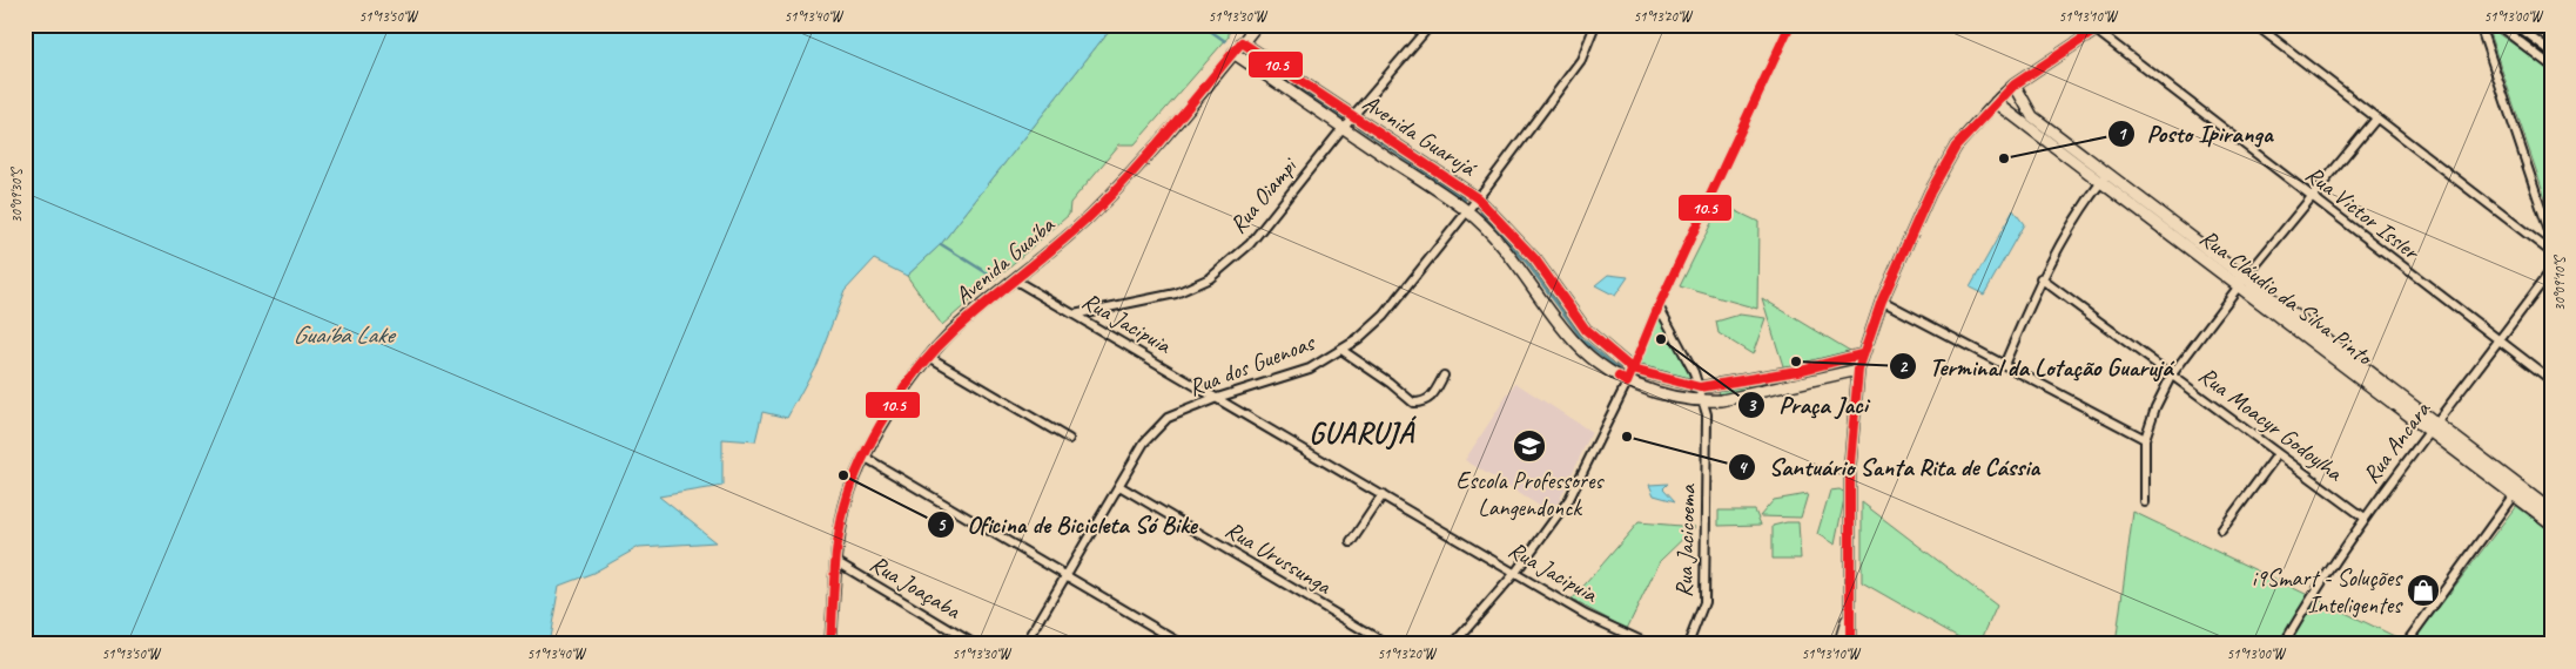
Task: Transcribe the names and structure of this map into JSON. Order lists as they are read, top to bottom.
{
  "streets": {
    "street": [
      "Avenida Guarujá",
      "Rua Oiampi",
      "Rua Victor Issler",
      "Avenida Guaíba",
      "Rua Cláudio da Silva Pinto",
      "Rua Jacipuia",
      "Rua dos Guenoas",
      "Rua Moacyr Godoylha",
      "Rua Ancara",
      "Rua Jacicoema",
      "Rua Urussunga",
      "Rua Joaçaba"
    ]
  },
  "crossings": [
    ["Avenida Guarujá", "Rua Oiampi"],
    ["Avenida Guarujá", "Avenida Guaíba"],
    ["Avenida Guarujá", "Rua dos Guenoas"],
    ["Avenida Guarujá", "Rua Jacicoema"],
    ["Rua Oiampi", "Rua Jacipuia"],
    ["Rua Victor Issler", "Rua Ancara"],
    ["Avenida Guaíba", "Rua Jacipuia"],
    ["Avenida Guaíba", "Rua Joaçaba"],
    ["Rua Cláudio da Silva Pinto", "Rua Ancara"],
    ["Rua Jacipuia", "Rua dos Guenoas"],
    ["Rua dos Guenoas", "Rua Urussunga"],
    ["Rua Moacyr Godoylha", "Rua Ancara"]
  ],
  "districts": ["GUARUJÁ"],
  "water": ["Guaíba Lake"],
  "places": {
    "other": [
      "Posto Ipiranga",
      "Praça Jaci",
      "Terminal da Lotação Guarujá",
      "Santuário Santa Rita de Cássia",
      "Oficina de Bicicleta Só Bike"
    ],
    "school or university": ["Escola Professores Langendonck"],
    "shop": ["i9Smart - Soluções Inteligentes"]
  },
  "lines": ["transit line 10.5"],
  "coordinates": [
    "51°13'50\"W",
    "51°13'40\"W",
    "51°13'30\"W",
    "51°13'20\"W",
    "51°13'10\"W",
    "51°13'00\"W",
    "30°09'30\"S",
    "30°09'10\"S"
  ]
}
